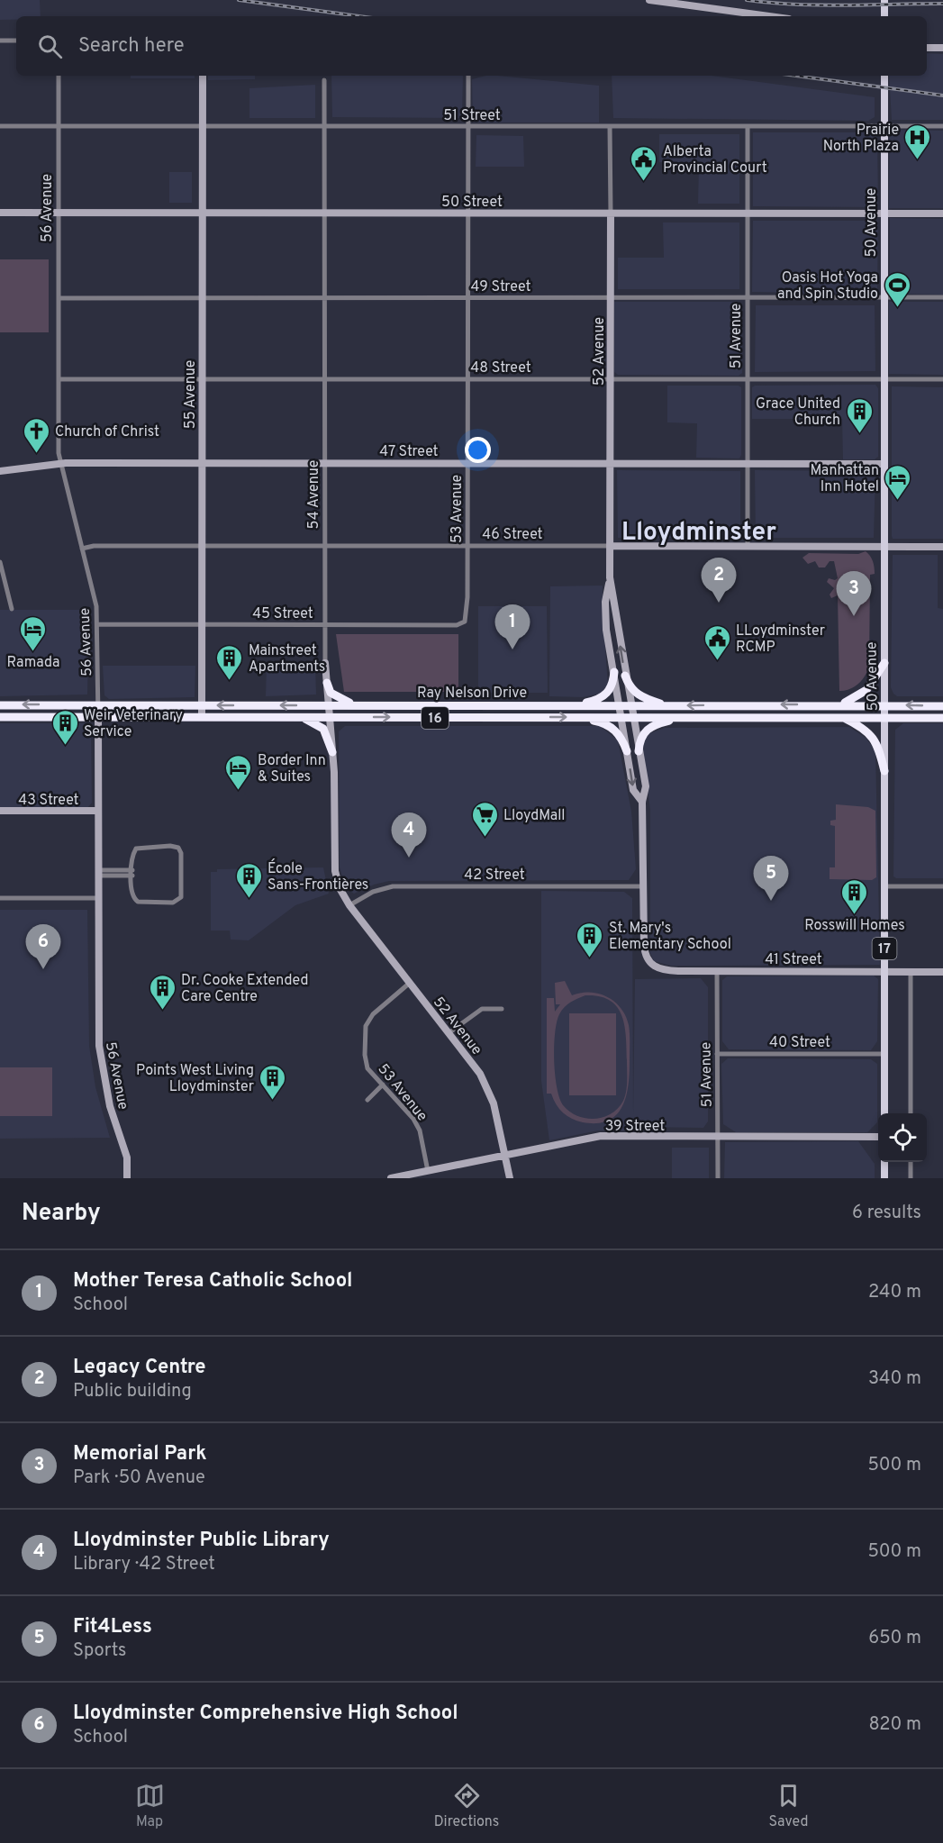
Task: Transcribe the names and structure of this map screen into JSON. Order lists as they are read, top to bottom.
{
  "streets": {
    "highway": ["Ray Nelson Drive", "16"],
    "main road": ["50 Avenue", "17"],
    "street": [
      "51 Street",
      "50 Street",
      "56 Avenue",
      "49 Street",
      "51 Avenue",
      "52 Avenue",
      "48 Street",
      "55 Avenue",
      "47 Street",
      "54 Avenue",
      "53 Avenue",
      "46 Street",
      "45 Street",
      "43 Street",
      "42 Street",
      "41 Street",
      "40 Street",
      "39 Street"
    ]
  },
  "crossings": [
    ["51 Street", "56 Avenue"],
    ["51 Street", "50 Avenue"],
    ["51 Street", "51 Avenue"],
    ["51 Street", "52 Avenue"],
    ["51 Street", "55 Avenue"],
    ["51 Street", "54 Avenue"],
    ["51 Street", "53 Avenue"],
    ["50 Street", "56 Avenue"],
    ["50 Street", "50 Avenue"],
    ["50 Street", "51 Avenue"],
    ["50 Street", "52 Avenue"],
    ["50 Street", "55 Avenue"],
    ["50 Street", "54 Avenue"],
    ["50 Street", "53 Avenue"],
    ["56 Avenue", "49 Street"],
    ["56 Avenue", "48 Street"],
    ["56 Avenue", "47 Street"],
    ["56 Avenue", "46 Street"],
    ["56 Avenue", "45 Street"],
    ["56 Avenue", "Ray Nelson Drive"],
    ["56 Avenue", "43 Street"],
    ["50 Avenue", "49 Street"],
    ["50 Avenue", "48 Street"],
    ["50 Avenue", "47 Street"],
    ["50 Avenue", "46 Street"],
    ["50 Avenue", "Ray Nelson Drive"],
    ["50 Avenue", "41 Street"],
    ["50 Avenue", "40 Street"],
    ["49 Street", "51 Avenue"],
    ["49 Street", "52 Avenue"],
    ["49 Street", "55 Avenue"],
    ["49 Street", "54 Avenue"],
    ["49 Street", "53 Avenue"],
    ["51 Avenue", "48 Street"],
    ["51 Avenue", "47 Street"],
    ["51 Avenue", "46 Street"],
    ["51 Avenue", "41 Street"],
    ["51 Avenue", "40 Street"],
    ["51 Avenue", "39 Street"],
    ["52 Avenue", "48 Street"],
    ["52 Avenue", "47 Street"],
    ["52 Avenue", "54 Avenue"],
    ["52 Avenue", "53 Avenue"],
    ["52 Avenue", "46 Street"],
    ["52 Avenue", "Ray Nelson Drive"],
    ["52 Avenue", "42 Street"],
    ["52 Avenue", "41 Street"],
    ["52 Avenue", "39 Street"],
    ["48 Street", "55 Avenue"],
    ["48 Street", "54 Avenue"],
    ["48 Street", "53 Avenue"],
    ["55 Avenue", "47 Street"],
    ["55 Avenue", "46 Street"],
    ["55 Avenue", "45 Street"],
    ["55 Avenue", "Ray Nelson Drive"],
    ["47 Street", "54 Avenue"],
    ["47 Street", "53 Avenue"],
    ["54 Avenue", "46 Street"],
    ["54 Avenue", "45 Street"],
    ["54 Avenue", "Ray Nelson Drive"],
    ["54 Avenue", "42 Street"],
    ["53 Avenue", "46 Street"],
    ["53 Avenue", "45 Street"],
    ["53 Avenue", "39 Street"]
  ],
  "districts": ["Lloydminster"],
  "places": {
    "hospital": ["Prairie North Plaza"],
    "public building": ["Alberta Provincial Court", "LLoydminster RCMP"],
    "sports": ["Oasis Hot Yoga and Spin Studio"],
    "building": [
      "Grace United Church",
      "Mainstreet Apartments",
      "Weir Veterinary Service",
      "École Sans-Frontières",
      "Rosswill Homes",
      "St. Mary's Elementary School",
      "Dr. Cooke Extended Care Centre",
      "Points West Living Lloydminster"
    ],
    "church": ["Church of Christ"],
    "hotel": ["Manhattan Inn Hotel", "Ramada", "Border Inn & Suites"],
    "supermarket": ["LloydMall"]
  },
  "page": {
    "search": "Search here",
    "pins": [
      "2",
      "3",
      "1",
      "4",
      "5",
      "6"
    ],
    "heading": ["Nearby", "6 results"],
    "list": [
      {
        "mark": "1",
        "name": "Mother Teresa Catholic School",
        "note": "School",
        "value": "240 m"
      },
      {
        "mark": "2",
        "name": "Legacy Centre",
        "note": "Public building",
        "value": "340 m"
      },
      {
        "mark": "3",
        "name": "Memorial Park",
        "note": "Park · 50 Avenue",
        "value": "500 m"
      },
      {
        "mark": "4",
        "name": "Lloydminster Public Library",
        "note": "Library · 42 Street",
        "value": "500 m"
      },
      {
        "mark": "5",
        "name": "Fit4Less",
        "note": "Sports",
        "value": "650 m"
      },
      {
        "mark": "6",
        "name": "Lloydminster Comprehensive High School",
        "note": "School",
        "value": "820 m"
      }
    ],
    "nav": ["Map", "Directions", "Saved"]
  }
}
